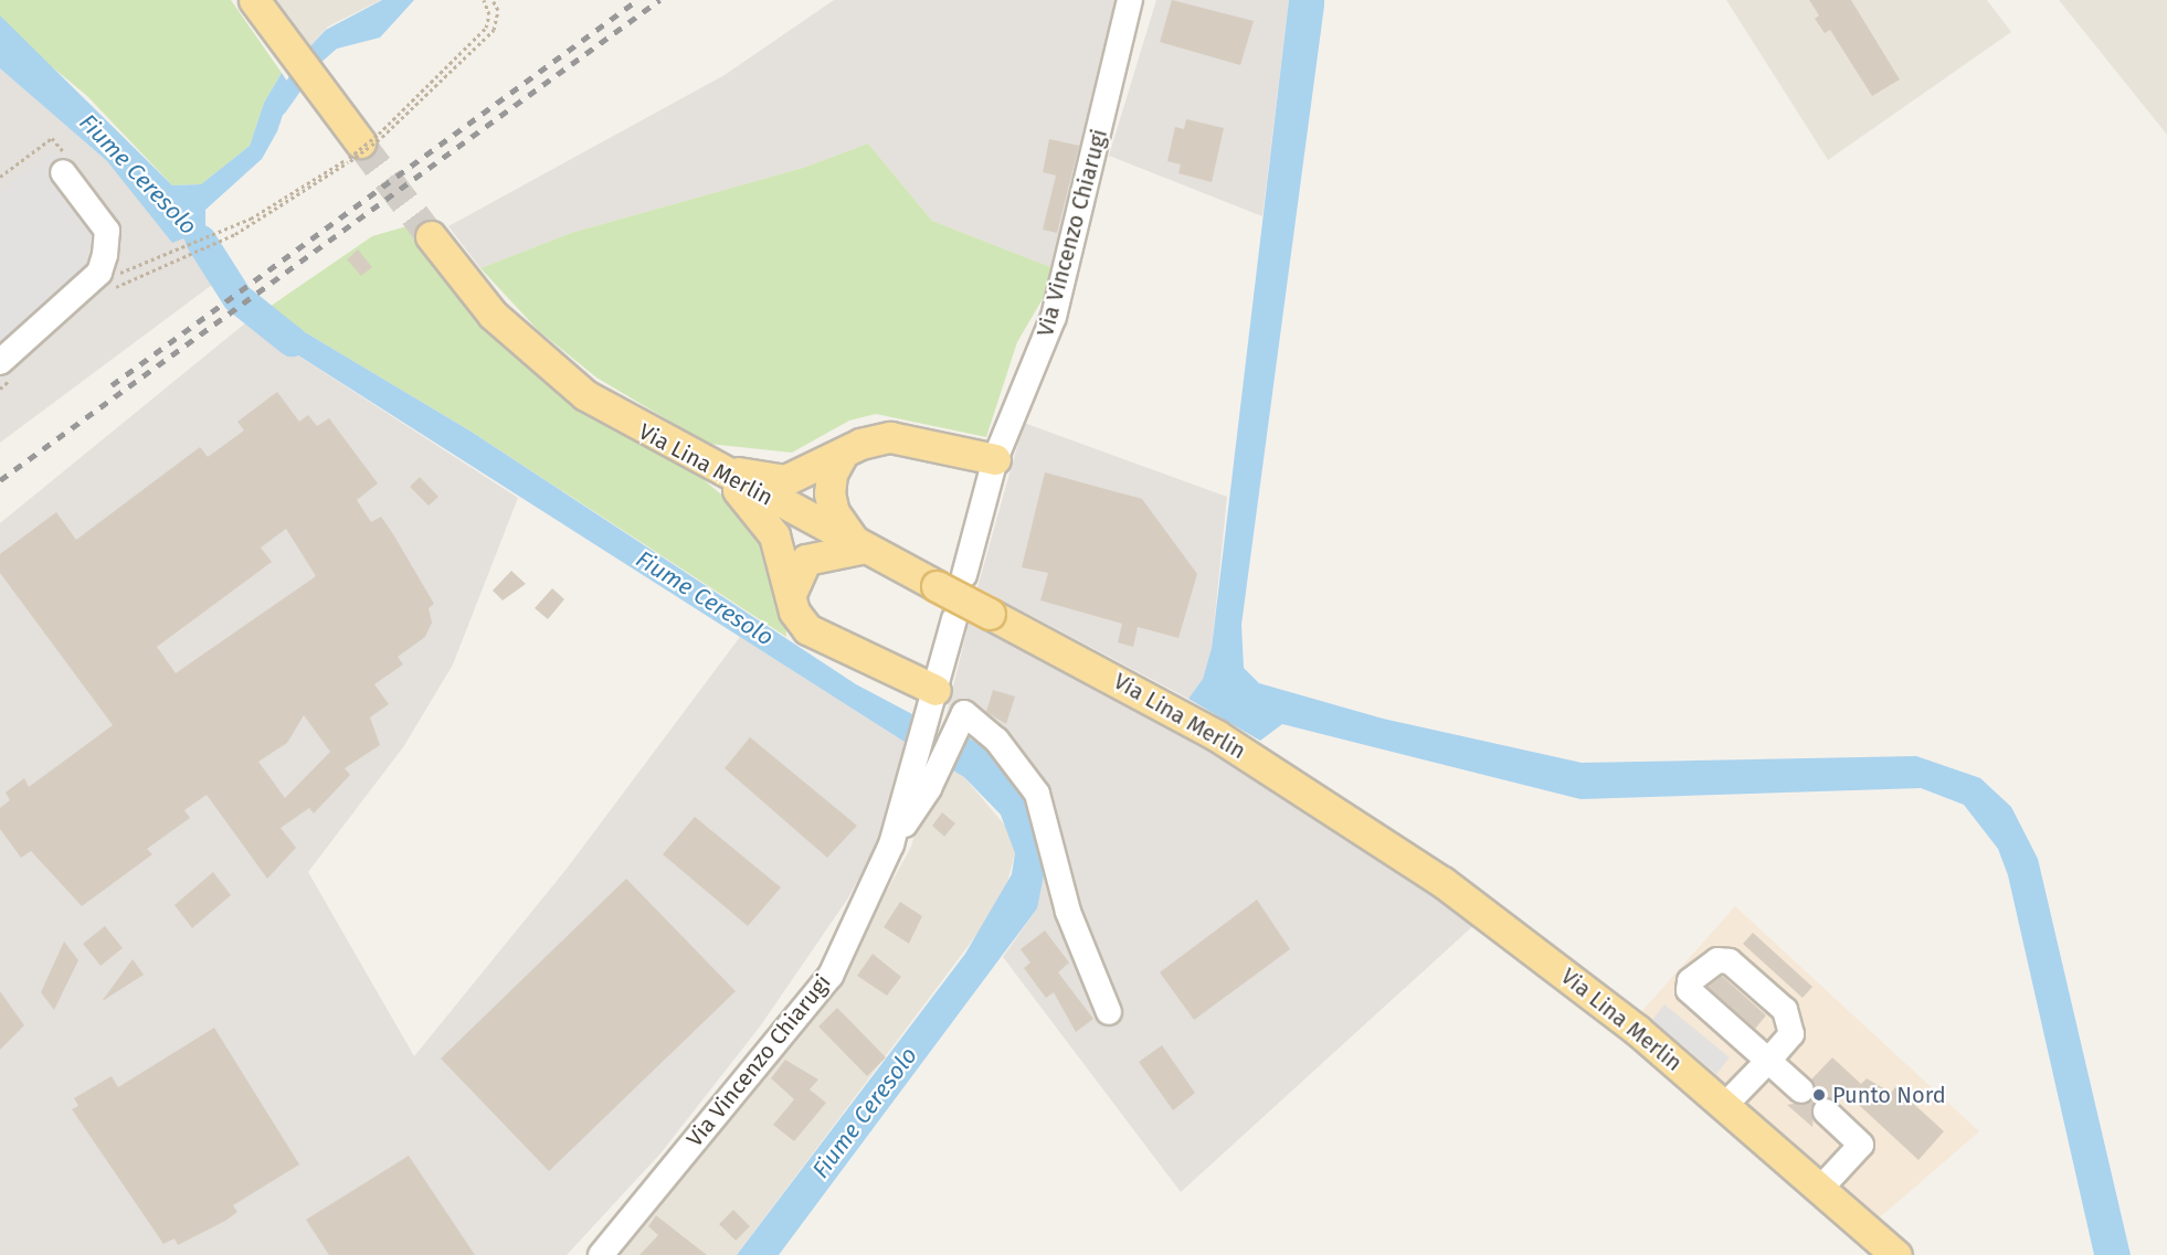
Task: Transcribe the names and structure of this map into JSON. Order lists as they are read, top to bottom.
{
  "streets": {
    "main road": ["Via Lina Merlin"],
    "street": ["Via Vincenzo Chiarugi"]
  },
  "water": ["Fiume Ceresolo"],
  "places": ["Punto Nord"]
}
